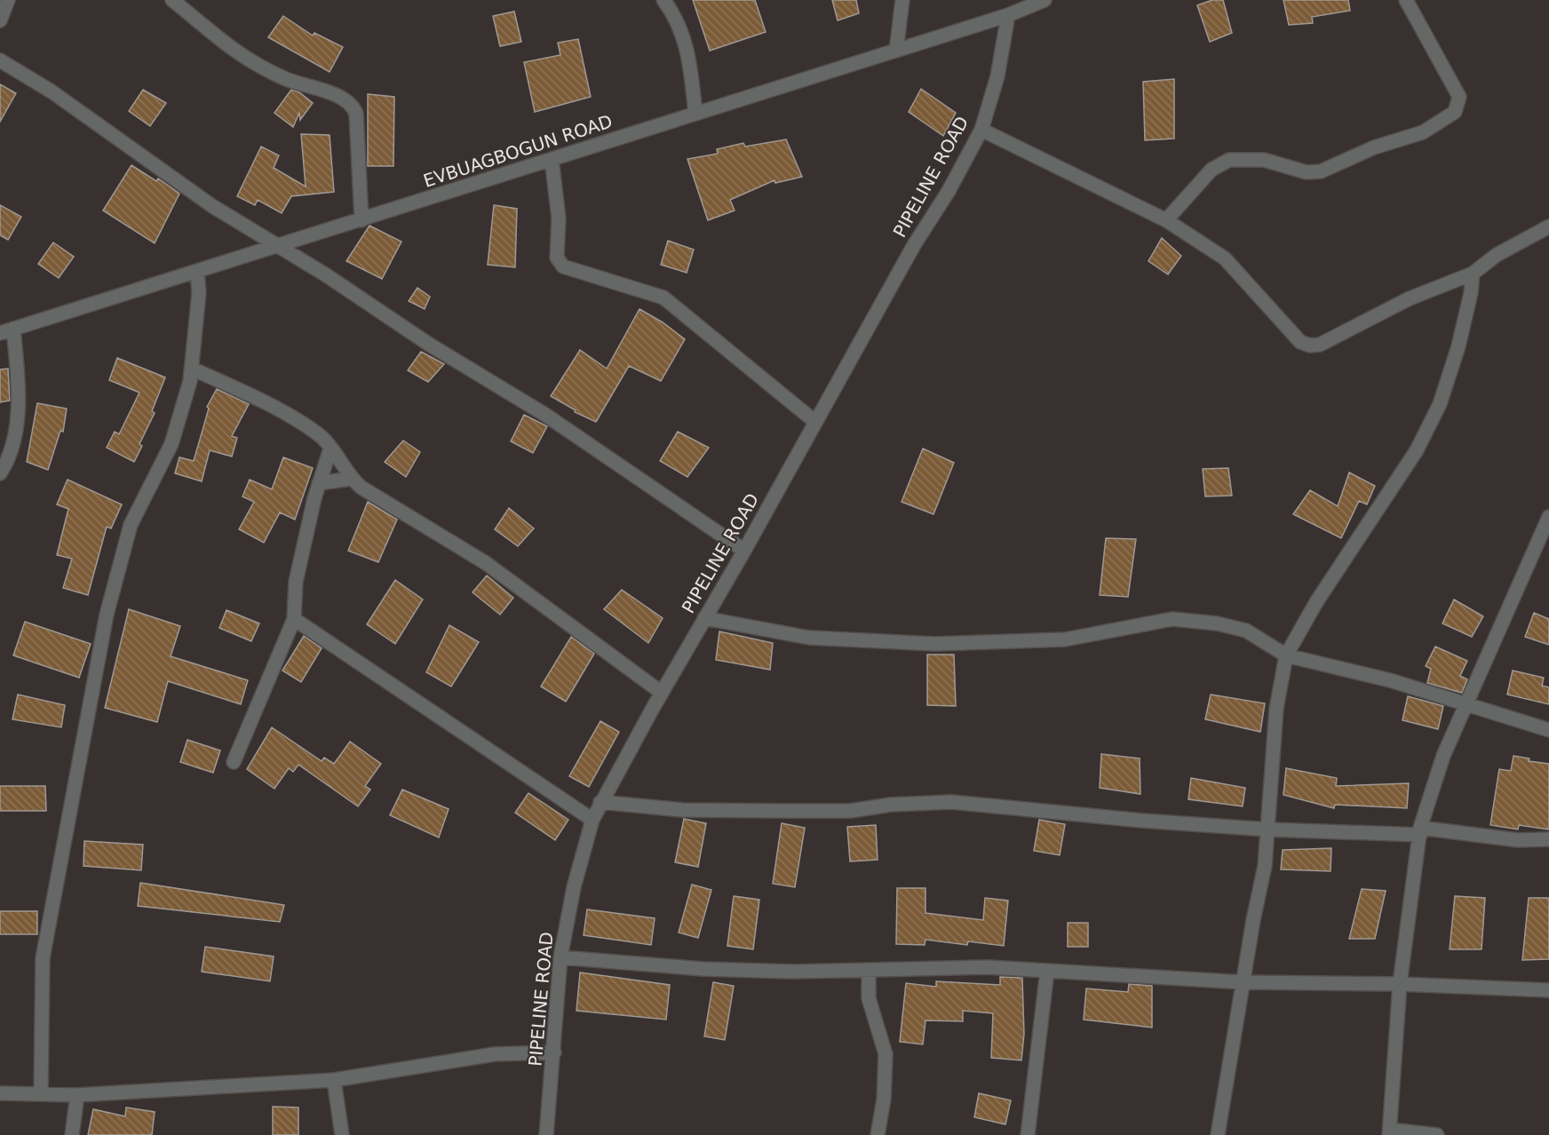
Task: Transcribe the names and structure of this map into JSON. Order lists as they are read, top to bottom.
{
  "streets": {
    "street": ["EVBUAGBOGUN ROAD", "PIPELINE ROAD"]
  },
  "crossings": [
    ["EVBUAGBOGUN ROAD", "PIPELINE ROAD"]
  ]
}
